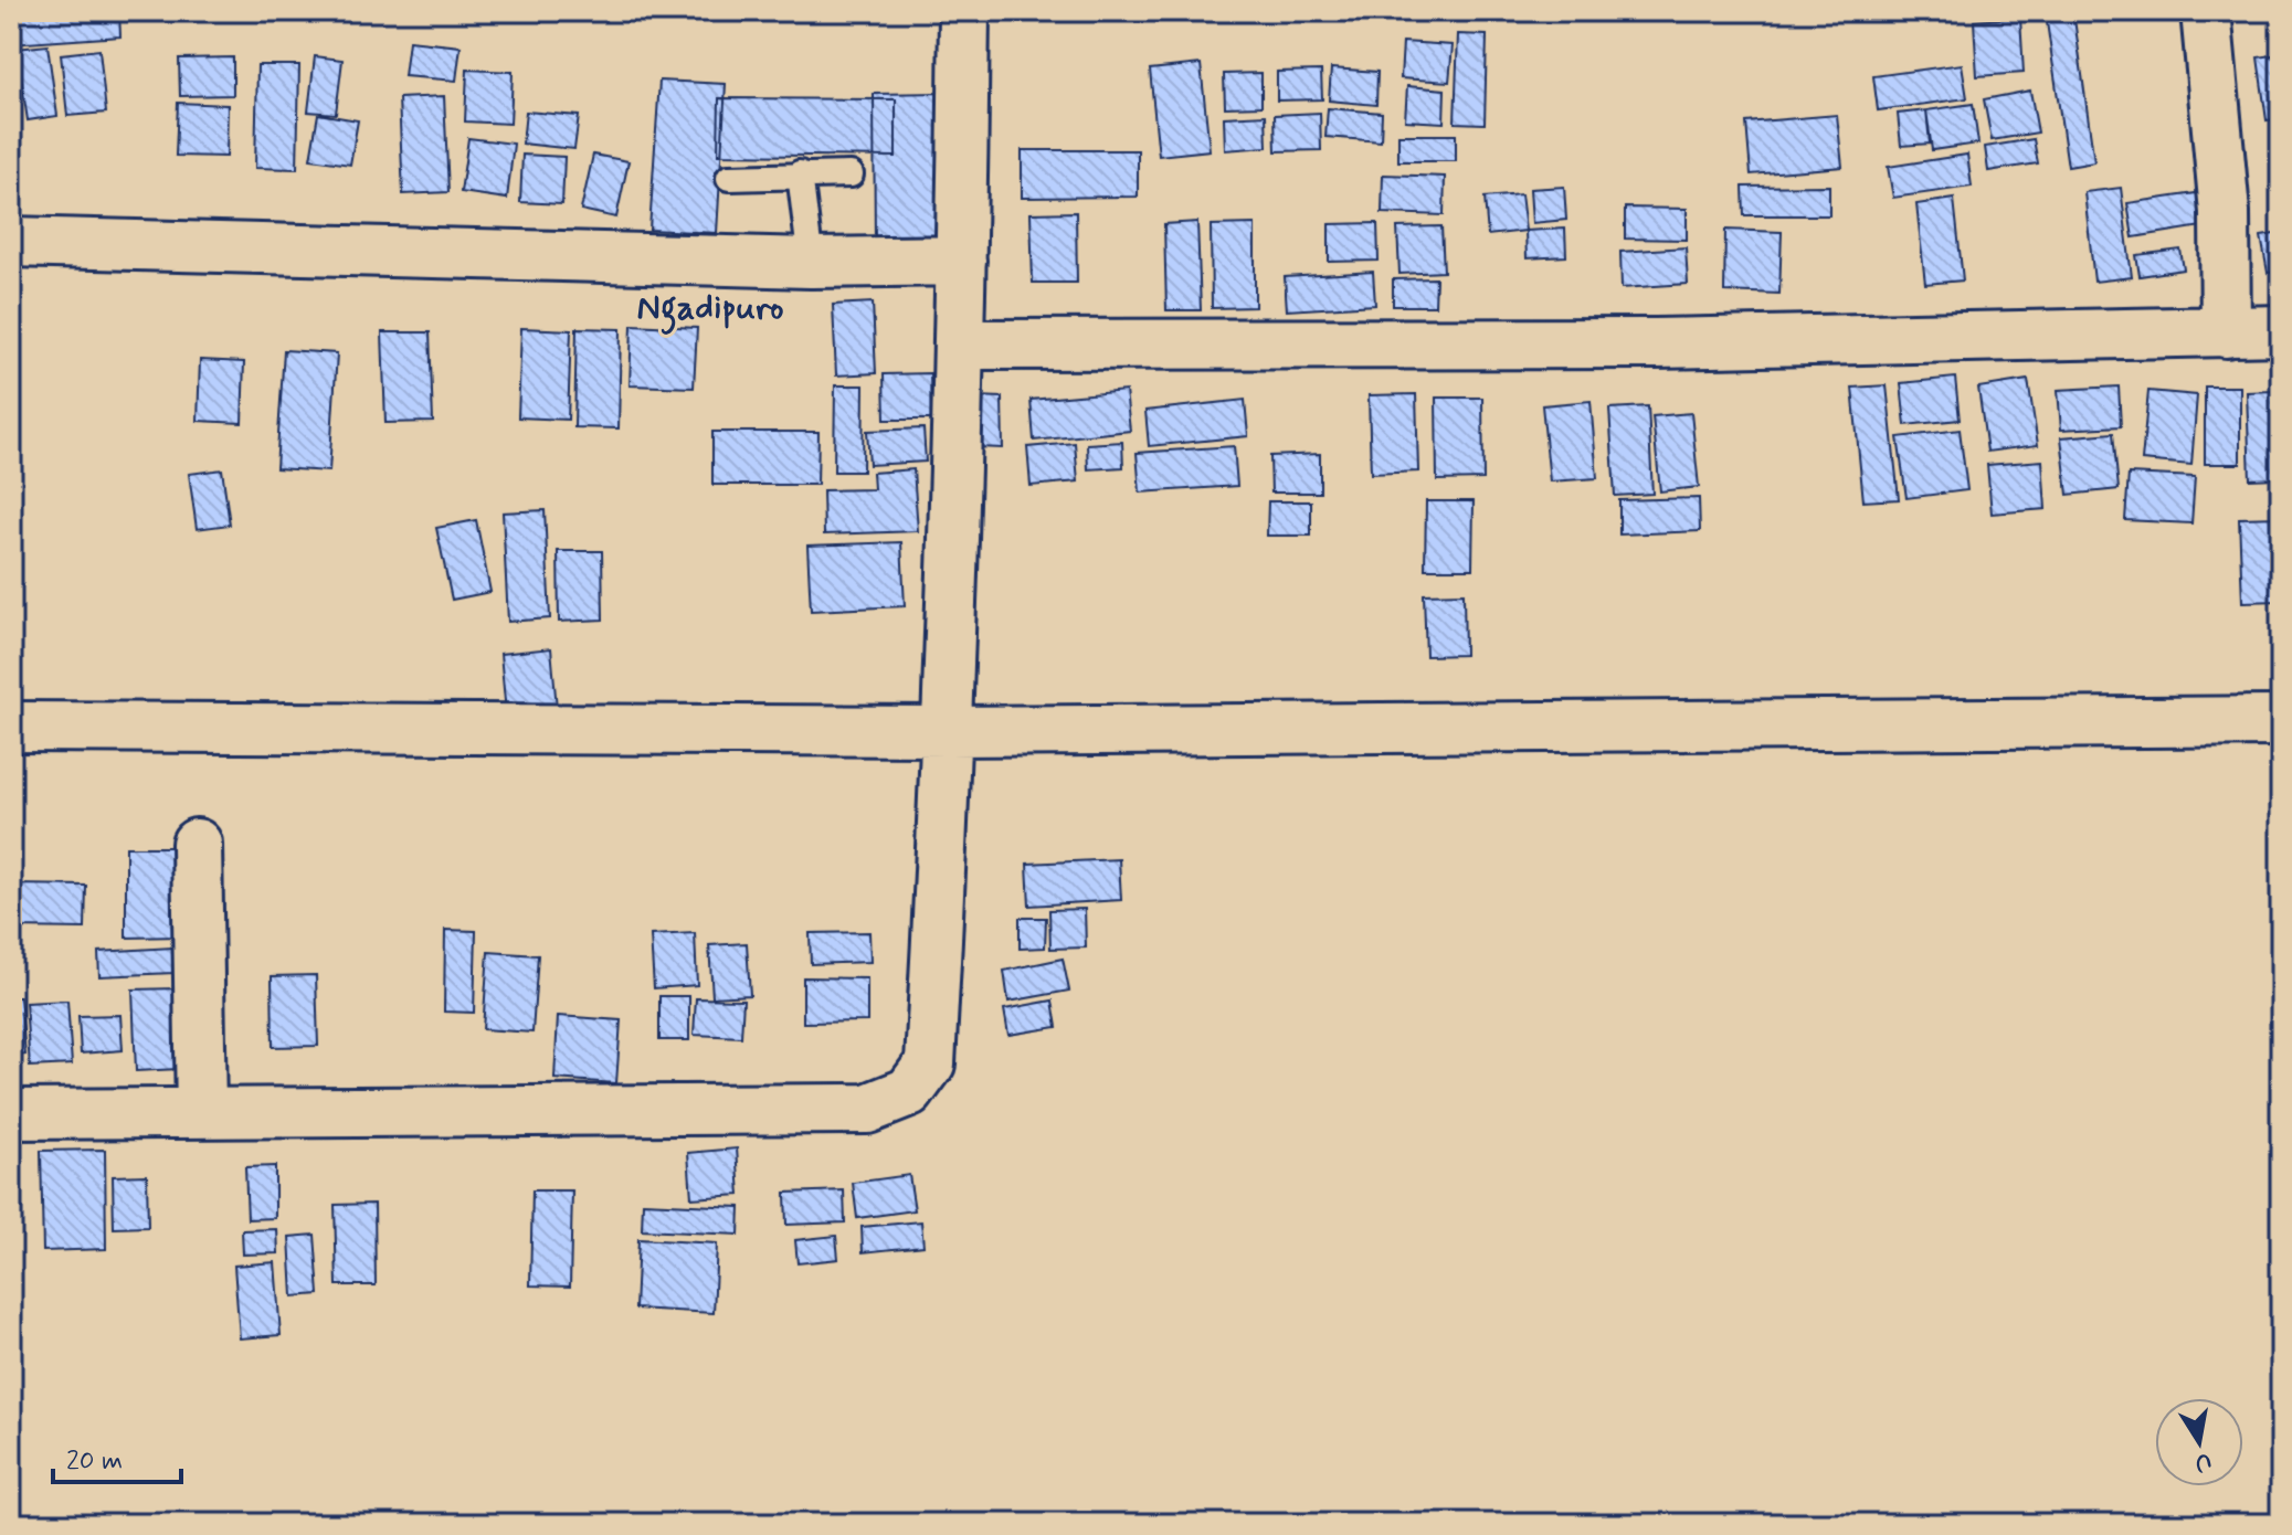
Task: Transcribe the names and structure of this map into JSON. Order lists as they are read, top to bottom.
{
  "districts": ["Ngadipuro"],
  "scale_bar": "20 m",
  "north": "bottom"
}
